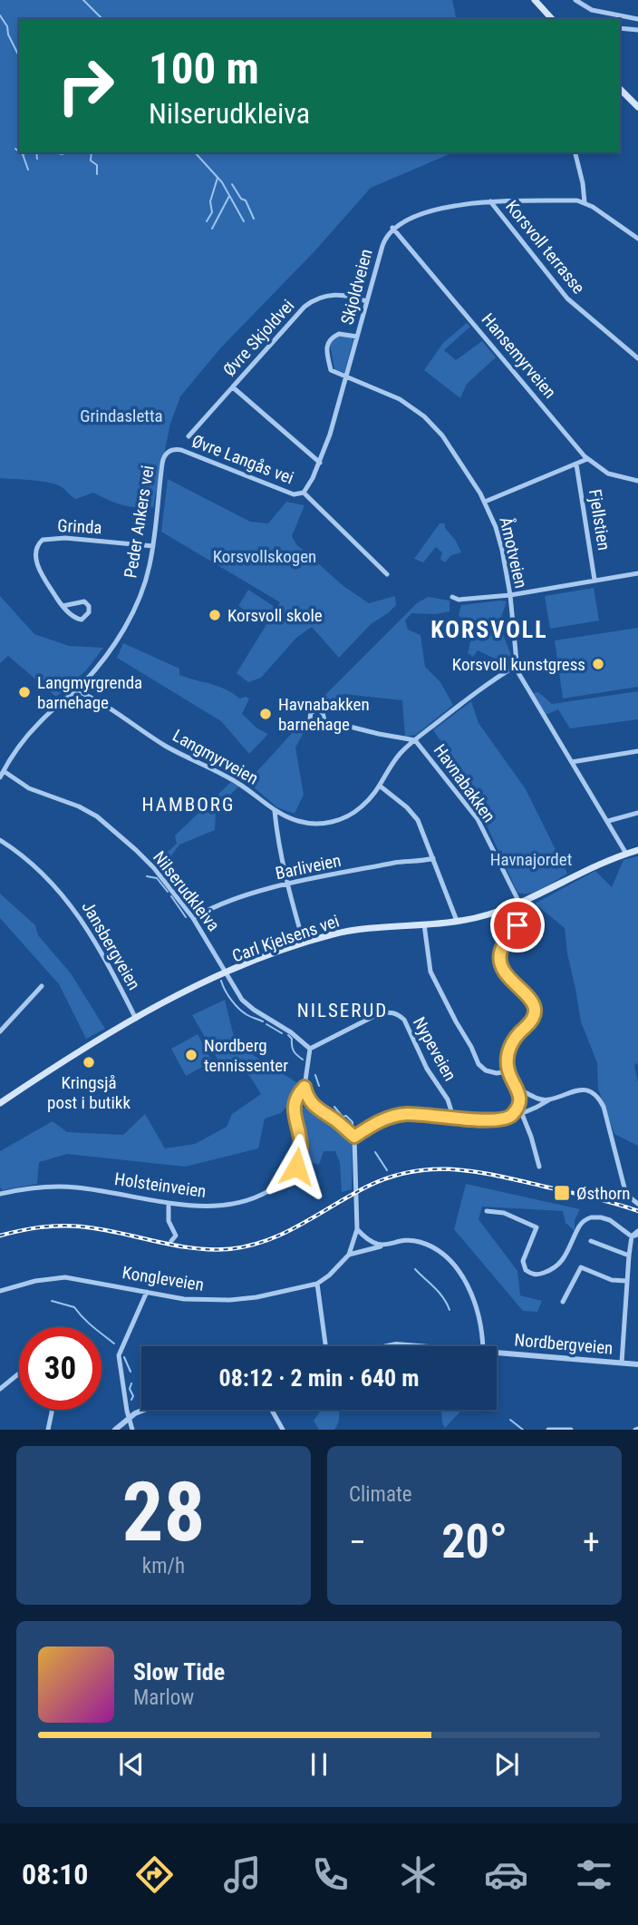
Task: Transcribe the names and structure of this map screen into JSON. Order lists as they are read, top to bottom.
{
  "streets": {
    "main road": ["Carl Kjelsens vei"],
    "street": [
      "Korsvoll terrasse",
      "Skjoldveien",
      "Øvre Skjoldvei",
      "Hansemyrveien",
      "Øvre Langås vei",
      "Fjellstien",
      "Peder Ankers vei",
      "Grinda",
      "Åmotveien",
      "Langmyrveien",
      "Havnabakken",
      "Barliveien",
      "Nilserudkleiva",
      "Jansbergveien",
      "Nypeveien",
      "Holsteinveien",
      "Kongleveien",
      "Nordbergveien"
    ]
  },
  "crossings": [
    ["Skjoldveien", "Øvre Skjoldvei"],
    ["Skjoldveien", "Hansemyrveien"],
    ["Skjoldveien", "Øvre Langås vei"],
    ["Skjoldveien", "Åmotveien"],
    ["Øvre Langås vei", "Peder Ankers vei"],
    ["Peder Ankers vei", "Grinda"],
    ["Peder Ankers vei", "Langmyrveien"],
    ["Peder Ankers vei", "Nilserudkleiva"],
    ["Åmotveien", "Langmyrveien"],
    ["Åmotveien", "Carl Kjelsens vei"],
    ["Langmyrveien", "Havnabakken"],
    ["Havnabakken", "Carl Kjelsens vei"],
    ["Barliveien", "Nilserudkleiva"],
    ["Nilserudkleiva", "Carl Kjelsens vei"],
    ["Nilserudkleiva", "Nypeveien"],
    ["Carl Kjelsens vei", "Jansbergveien"]
  ],
  "districts": ["KORSVOLL", "HAMBORG", "NILSERUD"],
  "parks": ["Grindasletta", "Korsvollskogen", "Havnajordet"],
  "places": {
    "other": [
      "Korsvoll skole",
      "Korsvoll kunstgress",
      "Langmyrgrenda barnehage",
      "Havnabakken barnehage",
      "Nordberg tennissenter",
      "Kringsjå post i butikk"
    ],
    "transit": ["Østhorn"]
  },
  "page": {
    "turn": ["100 m", "Nilserudkleiva"],
    "limit": "30",
    "trip": "08:12 · 2 min · 640 m",
    "tile": [
      ["28", "km/h"],
      "Climate"
    ],
    "heat": ["−", "20°", "+"],
    "song": ["Slow Tide", "Marlow"],
    "tabs": "08:10"
  }
}
